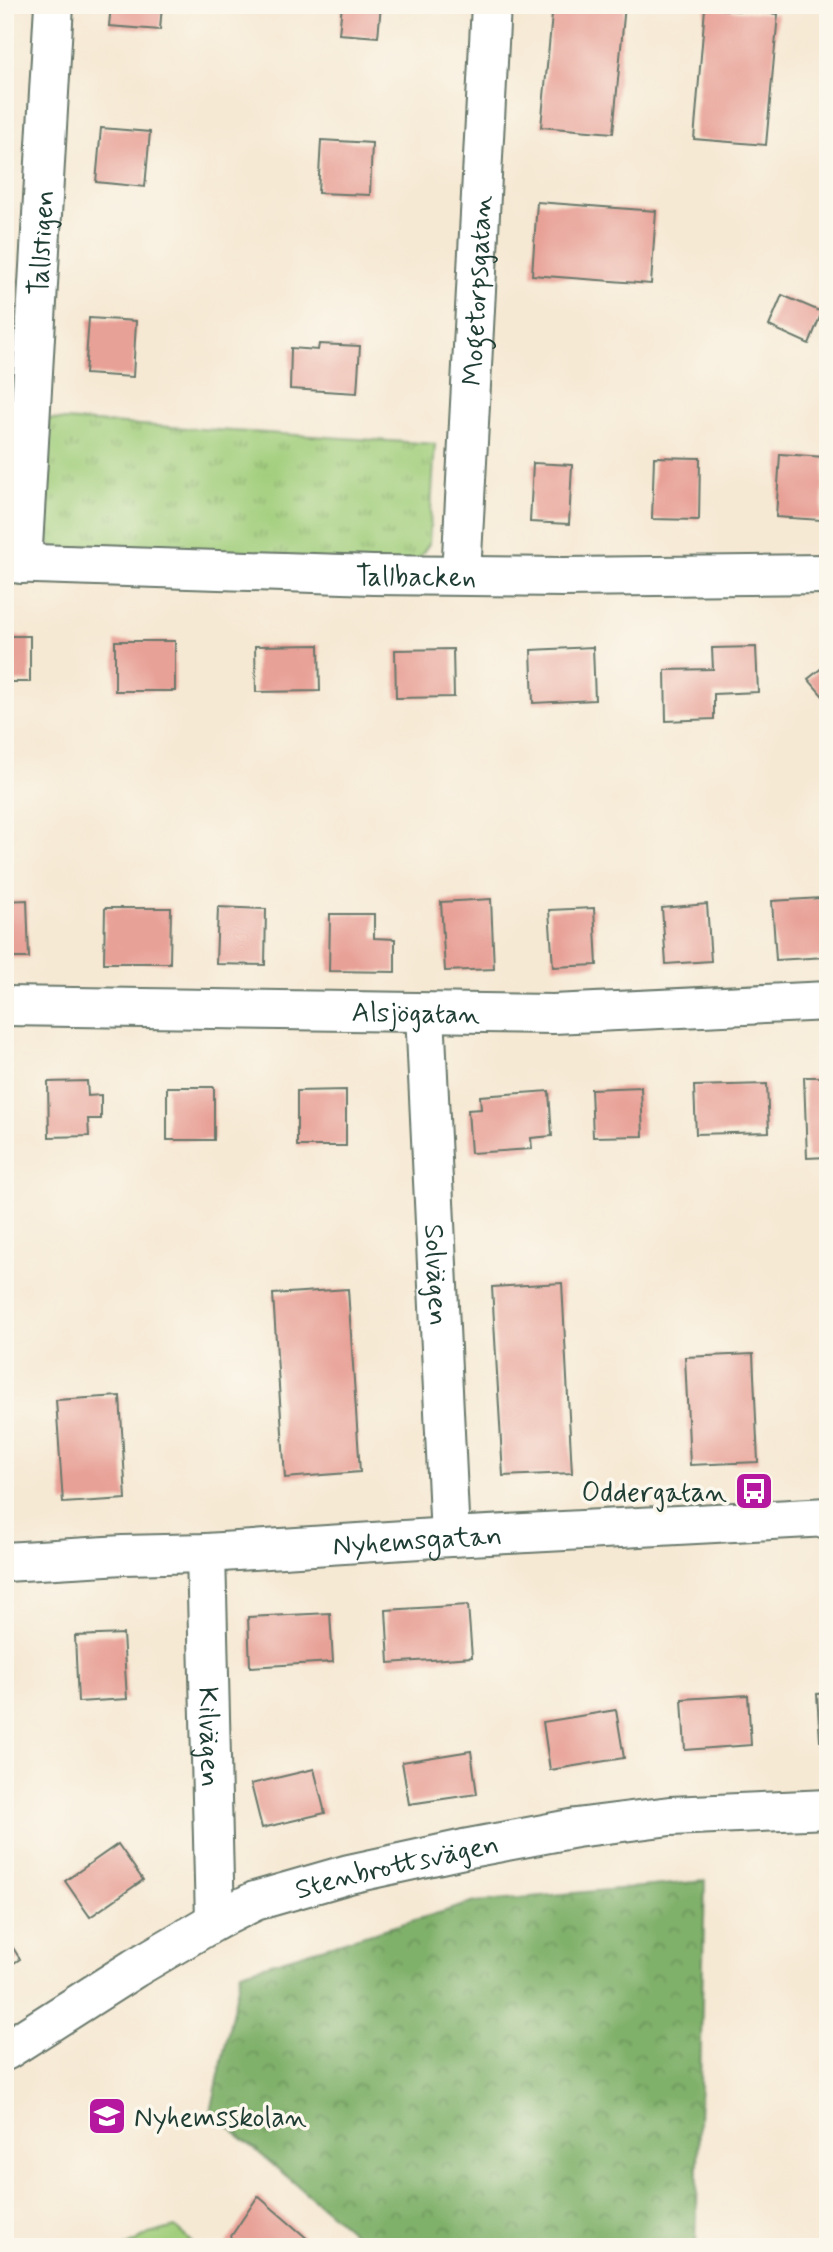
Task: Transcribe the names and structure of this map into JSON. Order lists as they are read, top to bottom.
{
  "streets": {
    "street": [
      "Tallstigen",
      "Mogetorpsgatan",
      "Tallbacken",
      "Alsjögatan",
      "Solvägen",
      "Nyhemsgatan",
      "Kilvägen",
      "Stenbrottsvägen"
    ]
  },
  "crossings": [
    ["Tallstigen", "Tallbacken"],
    ["Mogetorpsgatan", "Tallbacken"],
    ["Alsjögatan", "Solvägen"],
    ["Solvägen", "Nyhemsgatan"],
    ["Nyhemsgatan", "Kilvägen"],
    ["Kilvägen", "Stenbrottsvägen"]
  ],
  "places": {
    "bus stop": ["Oddergatan"],
    "school or university": ["Nyhemsskolan"]
  }
}
